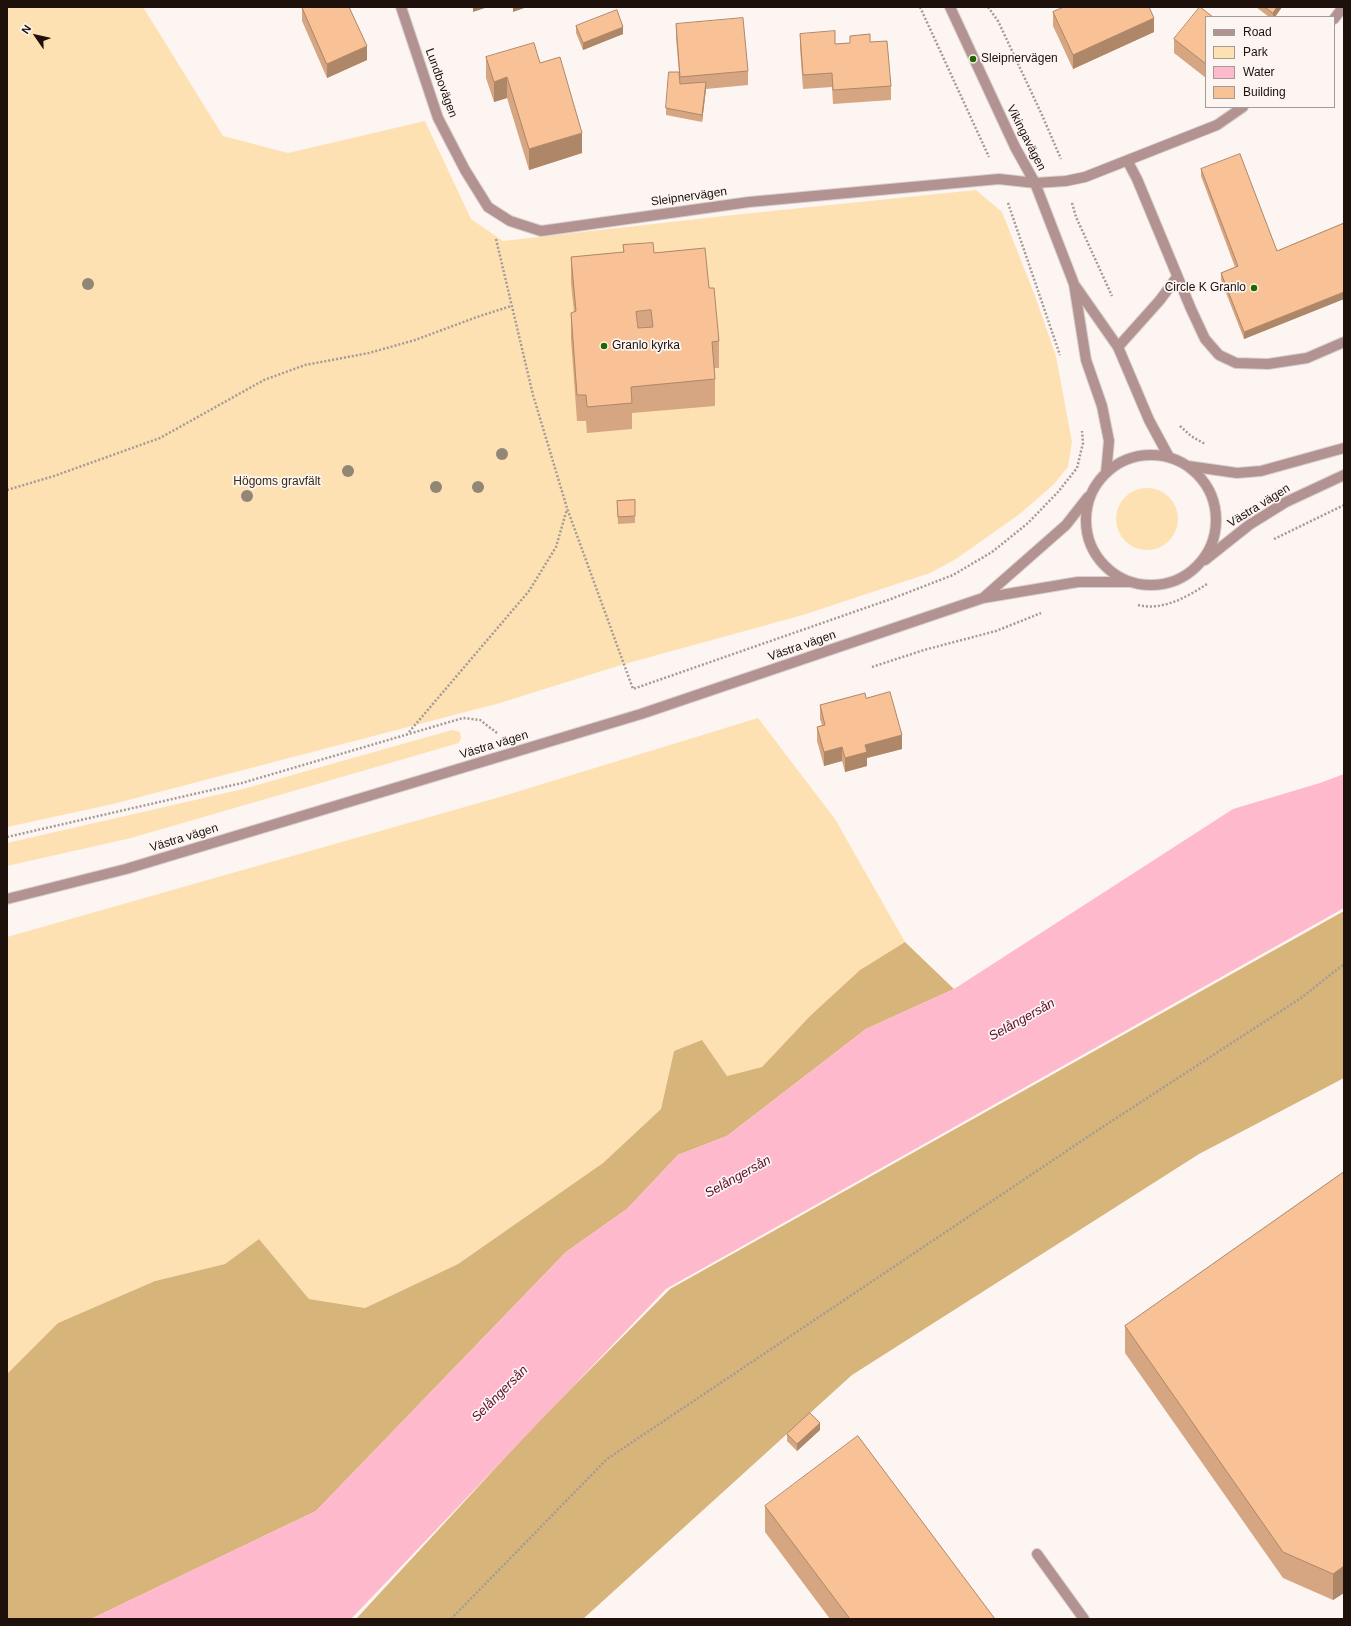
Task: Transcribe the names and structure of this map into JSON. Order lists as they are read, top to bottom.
{
  "streets": {
    "street": [
      "Lundbovägen",
      "Vikingavägen",
      "Sleipnervägen",
      "Västra vägen"
    ]
  },
  "crossings": [
    ["Lundbovägen", "Sleipnervägen"],
    ["Vikingavägen", "Sleipnervägen"],
    ["Vikingavägen", "Västra vägen"]
  ],
  "water": ["Selångersån"],
  "parks": ["Högoms gravfält"],
  "places": ["Sleipnervägen", "Circle K Granlo", "Granlo kyrka"],
  "legend": [
    "Road",
    "Park",
    "Water",
    "Building"
  ],
  "north": "top left"
}
